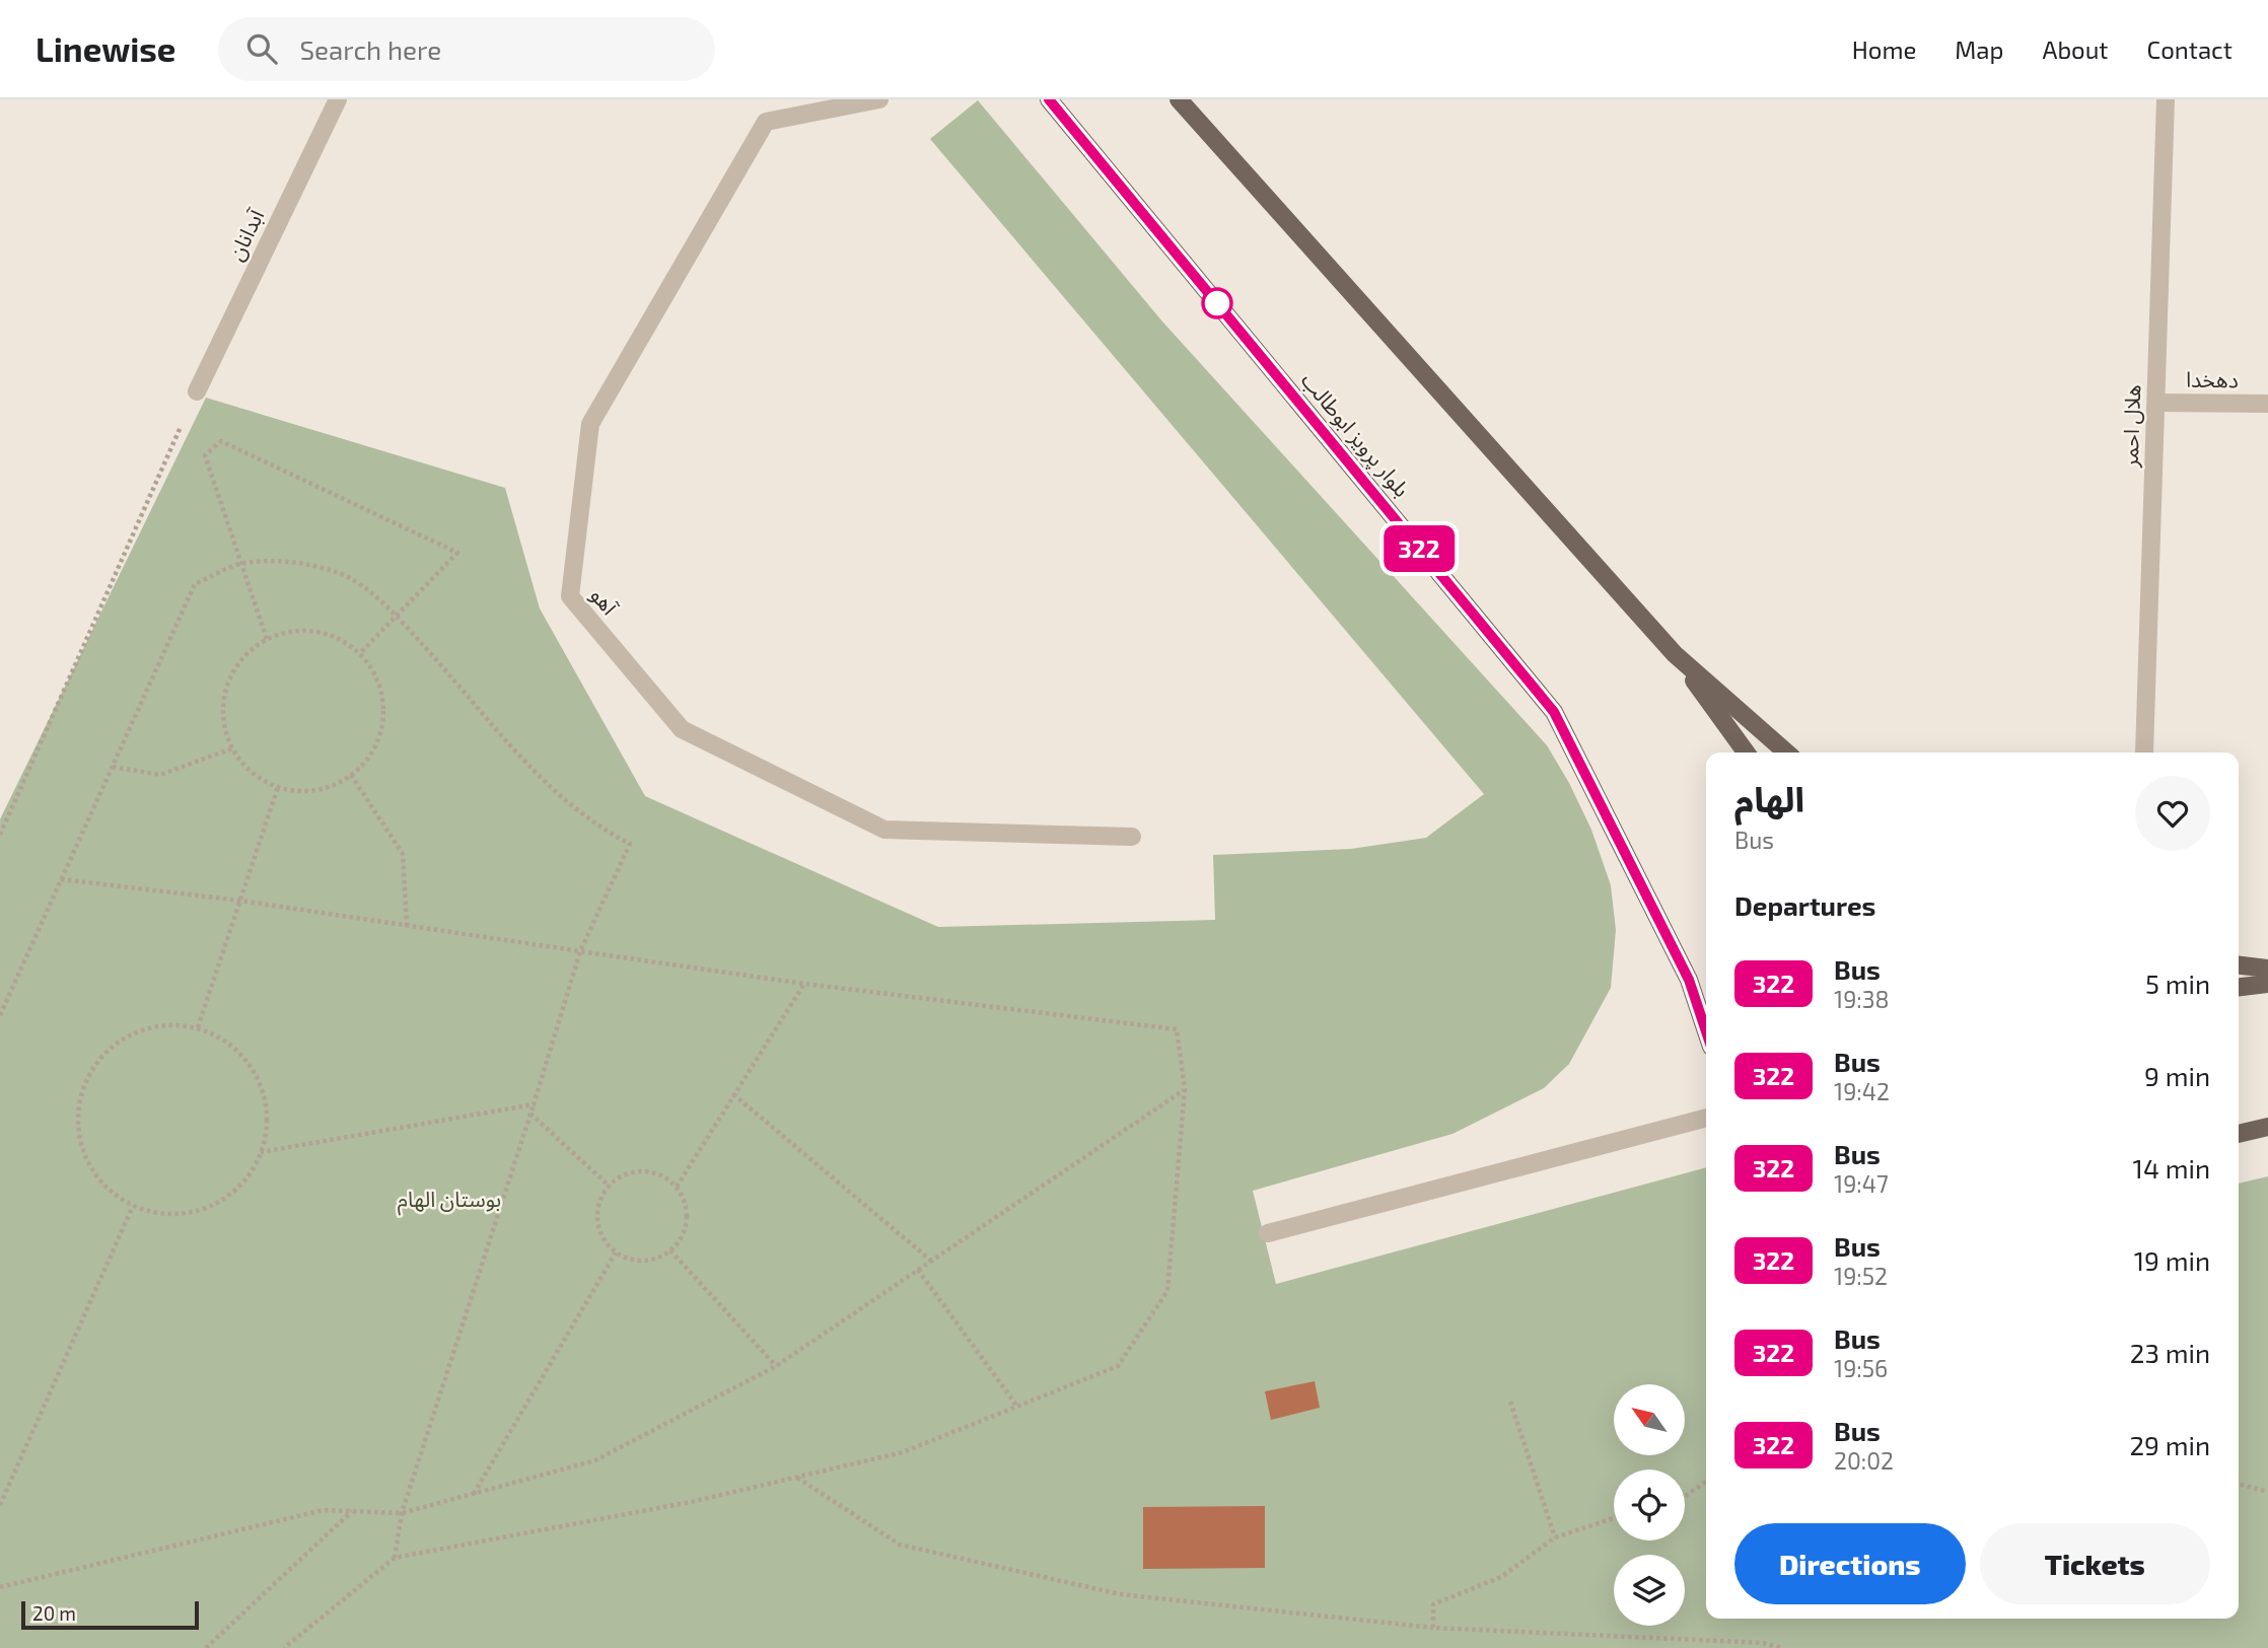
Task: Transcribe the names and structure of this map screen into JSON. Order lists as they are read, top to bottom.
{
  "streets": {
    "main road": ["بلوار پرویز ابوطالب"],
    "street": [
      "آبدانان",
      "دهخدا",
      "هلال احمر",
      "آهو"
    ]
  },
  "crossings": [
    ["دهخدا", "هلال احمر"]
  ],
  "parks": ["بوستان الهام"],
  "lines": ["bus line 322"],
  "scale_bar": "20 m",
  "north": "top left",
  "page": {
    "header": "Linewise",
    "search": "Search here",
    "nav": [
      "Home",
      "Map",
      "About",
      "Contact"
    ],
    "on_map": "322",
    "heading": [
      ["الهام", "Bus"],
      "Departures"
    ],
    "list": [
      {
        "mark": "322",
        "name": "Bus",
        "note": "19:38",
        "value": "5 min"
      },
      {
        "mark": "322",
        "name": "Bus",
        "note": "19:42",
        "value": "9 min"
      },
      {
        "mark": "322",
        "name": "Bus",
        "note": "19:47",
        "value": "14 min"
      },
      {
        "mark": "322",
        "name": "Bus",
        "note": "19:52",
        "value": "19 min"
      },
      {
        "mark": "322",
        "name": "Bus",
        "note": "19:56",
        "value": "23 min"
      },
      {
        "mark": "322",
        "name": "Bus",
        "note": "20:02",
        "value": "29 min"
      }
    ],
    "buttons": ["Directions", "Tickets"],
    "scale": "20 m"
  }
}
